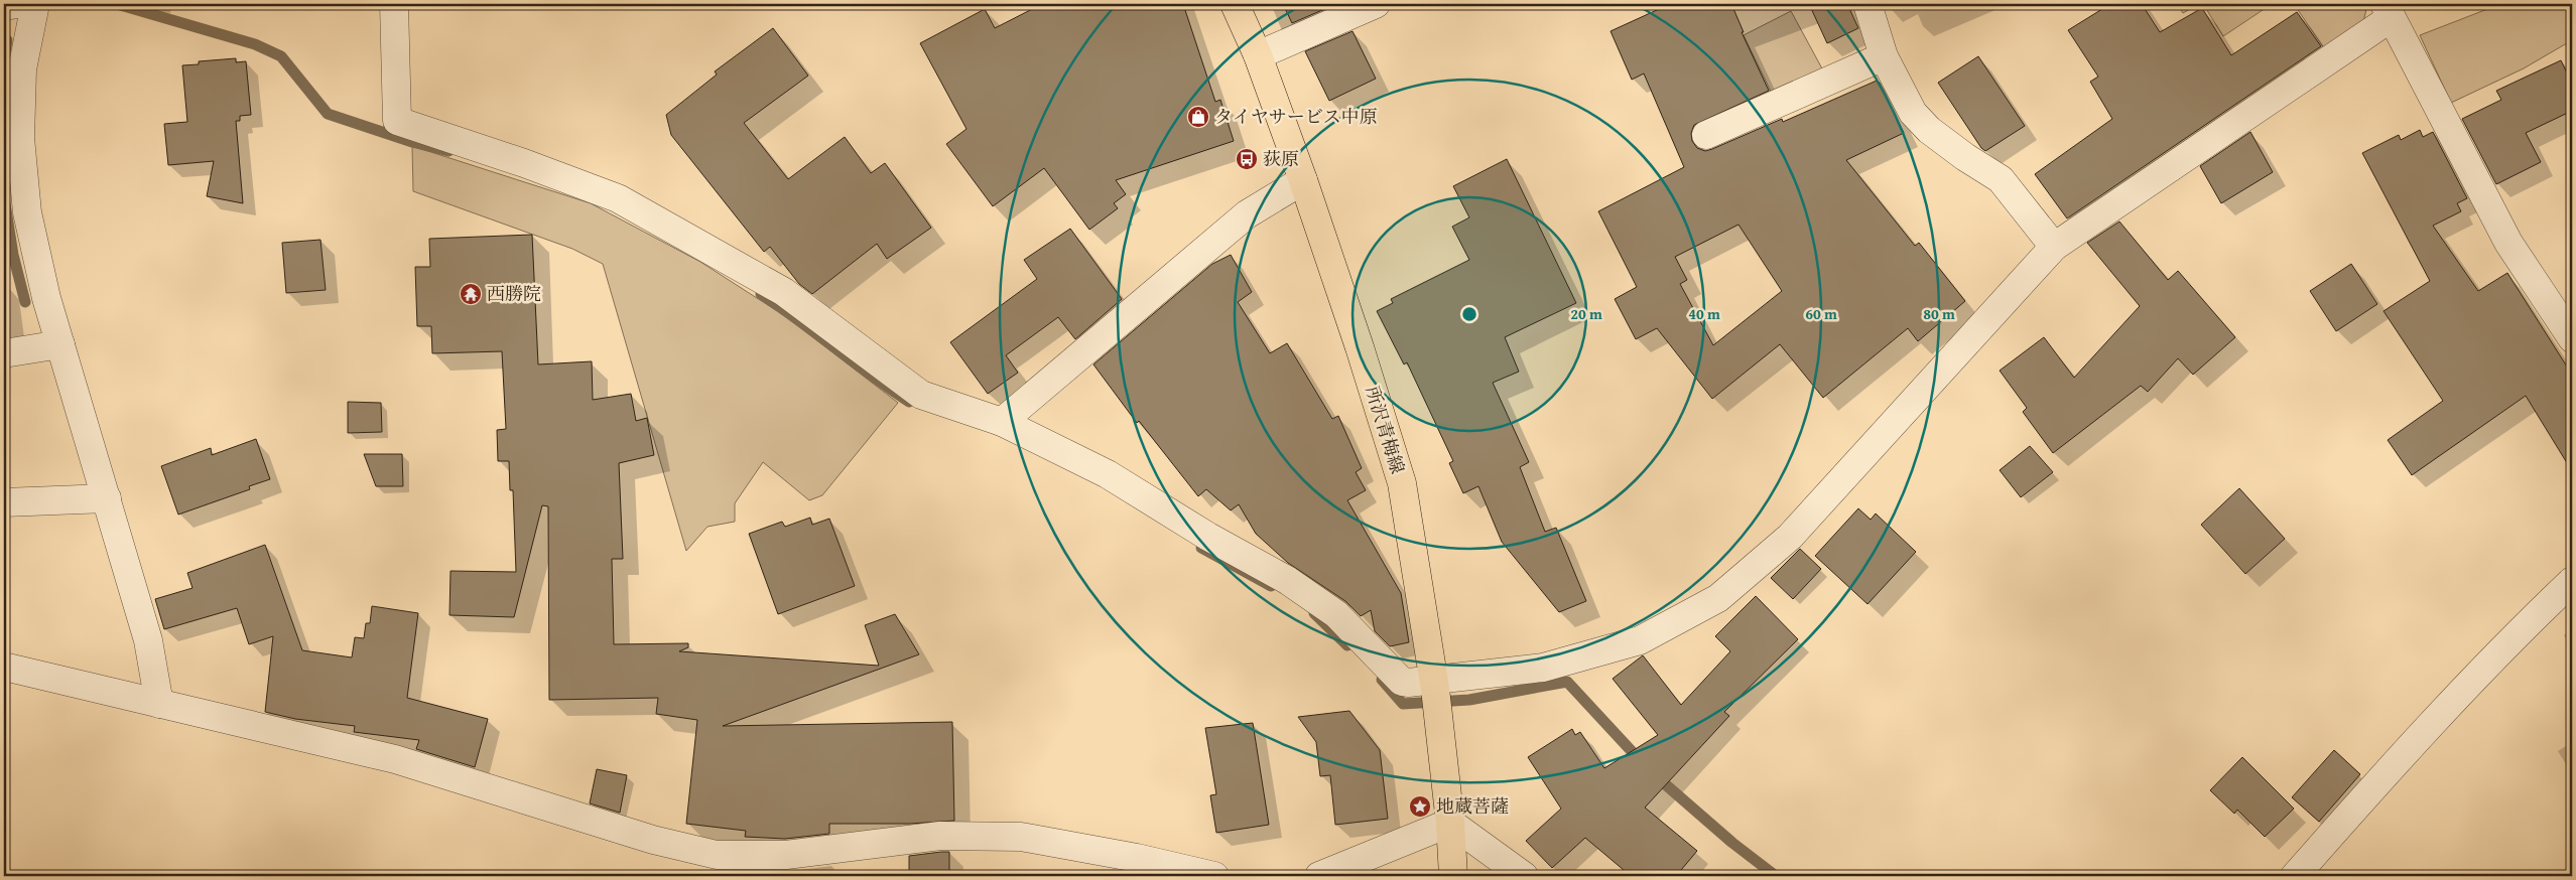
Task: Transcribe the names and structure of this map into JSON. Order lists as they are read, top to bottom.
{
  "streets": {
    "main road": ["所沢青梅線"]
  },
  "places": {
    "shop": ["タイヤサービス中原"],
    "bus stop": ["荻原"],
    "temple": ["西勝院"],
    "place": ["地蔵菩薩"]
  },
  "rings": [
    "20 m",
    "40 m",
    "60 m",
    "80 m"
  ]
}
